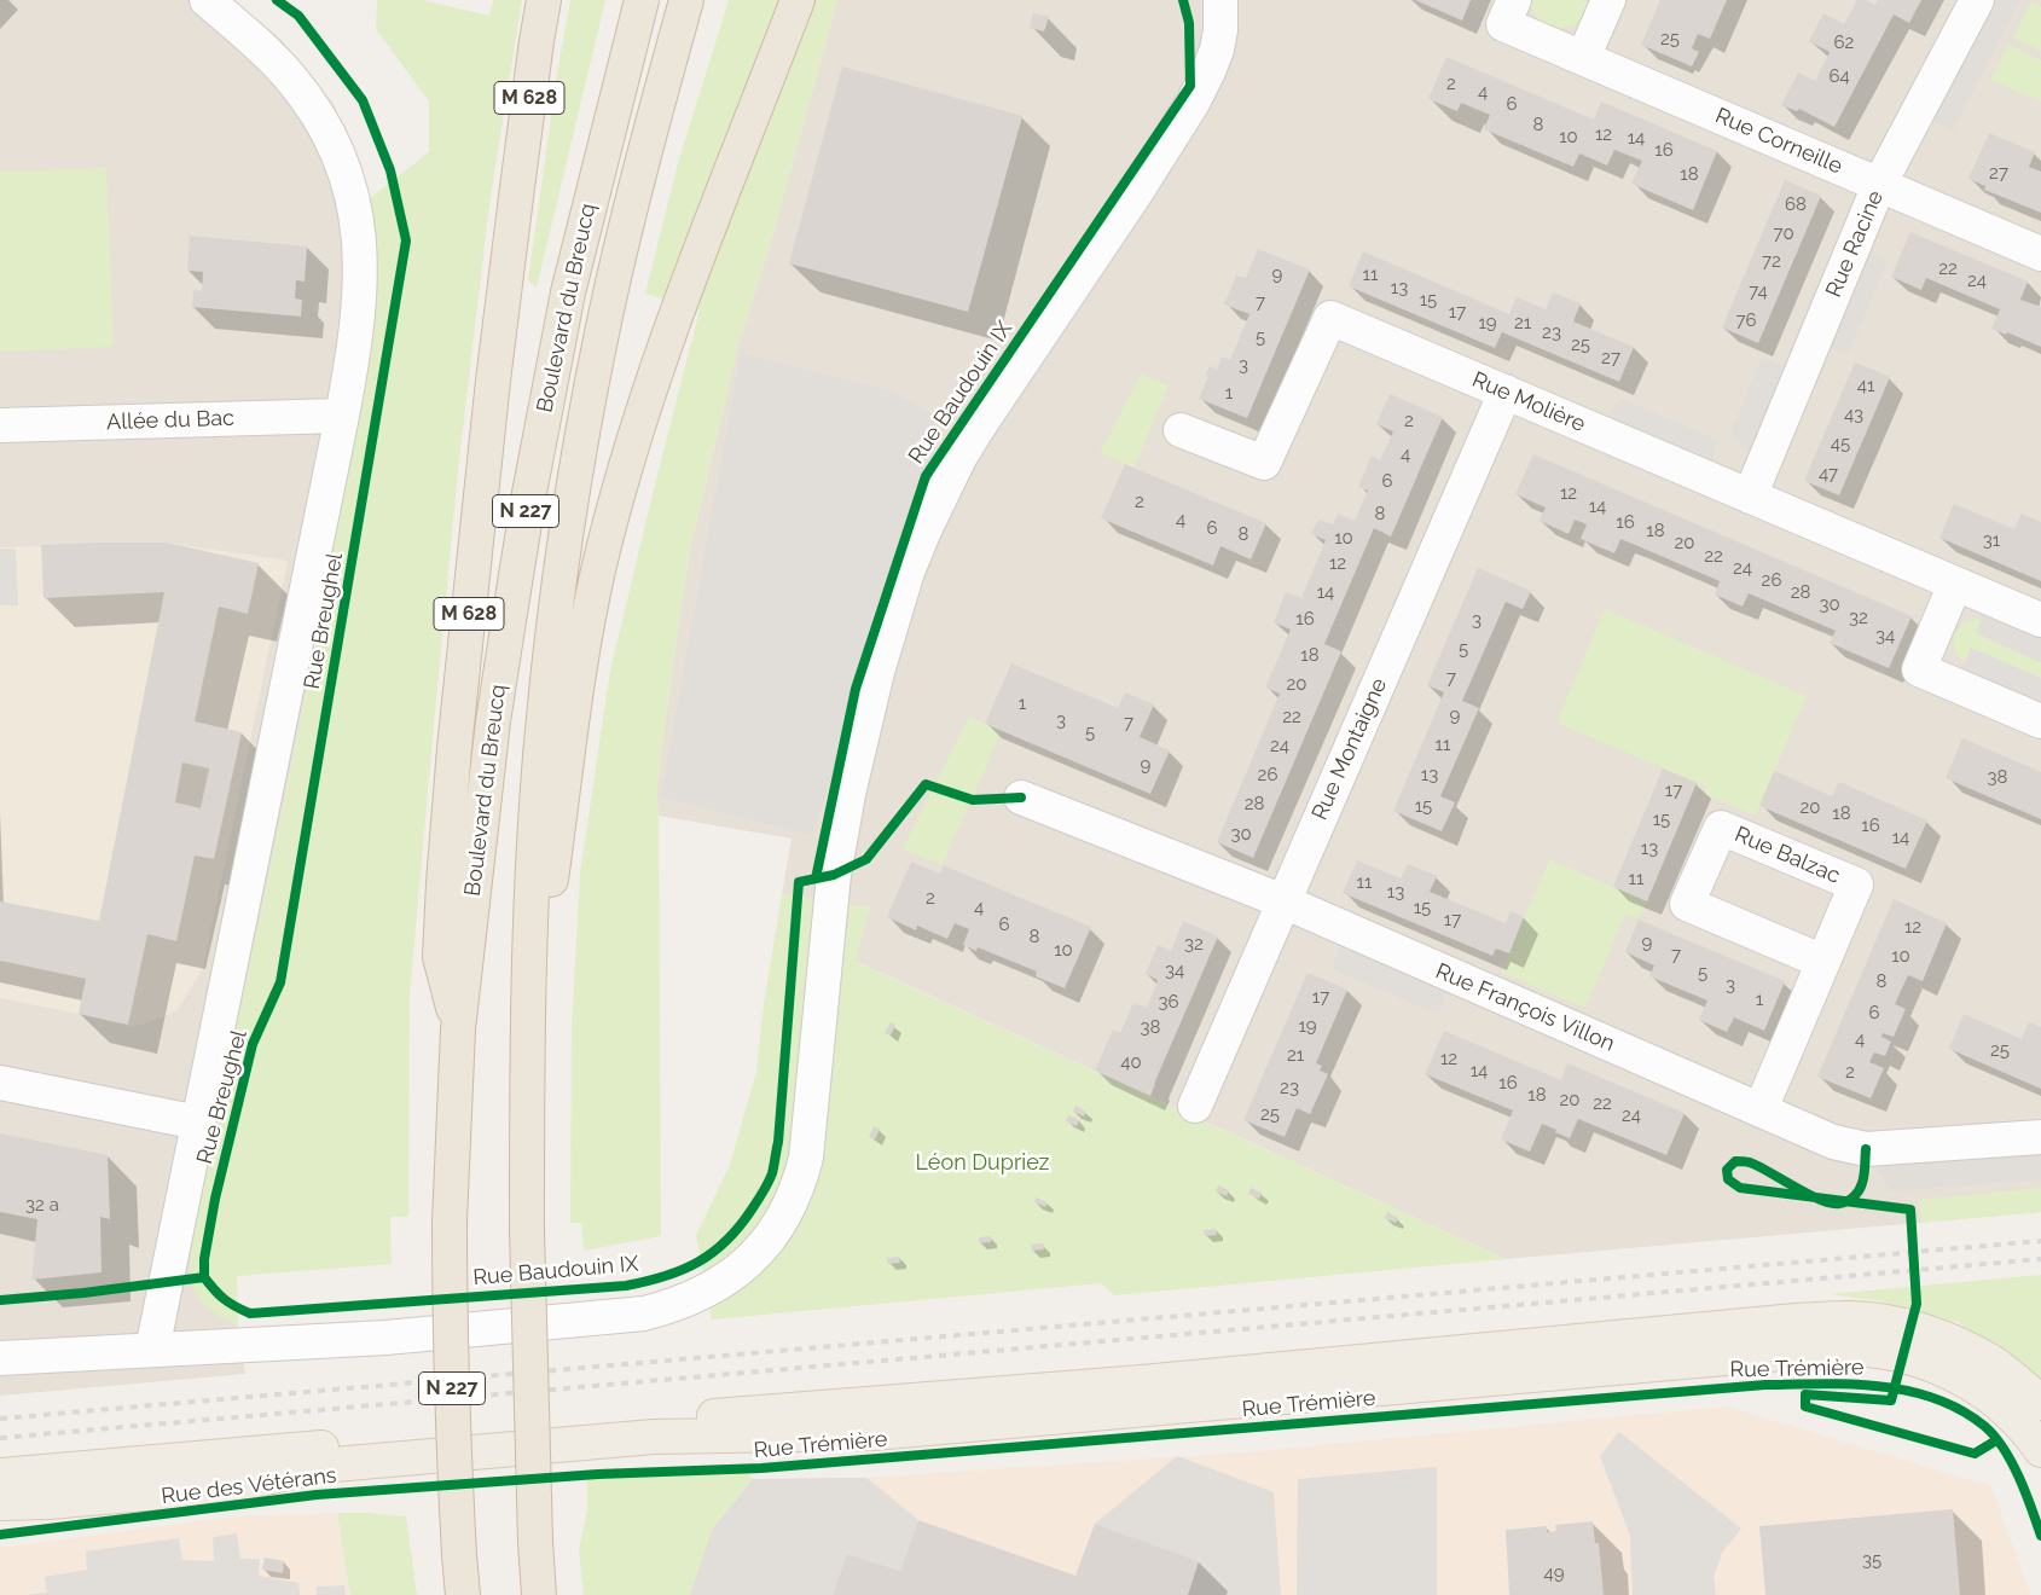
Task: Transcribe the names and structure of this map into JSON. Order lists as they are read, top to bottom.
{
  "streets": {
    "highway": ["M 628", "Boulevard du Breucq", "N 227"],
    "main road": ["Rue Trémière", "Rue des Vétérans"],
    "street": [
      "Rue Corneille",
      "Rue Racine",
      "Rue Baudouin IX",
      "Rue Molière",
      "Allée du Bac",
      "Rue Breughel",
      "Rue Montaigne",
      "Rue Balzac",
      "Rue François Villon"
    ]
  },
  "crossings": [
    ["M 628", "Boulevard du Breucq"],
    ["Rue Corneille", "Rue Racine"],
    ["Rue Racine", "Rue Molière"],
    ["Rue Baudouin IX", "Rue Breughel"],
    ["Rue Molière", "Rue Montaigne"],
    ["Allée du Bac", "Rue Breughel"],
    ["Rue Montaigne", "Rue François Villon"],
    ["Rue Balzac", "Rue François Villon"],
    ["Rue Trémière", "Rue des Vétérans"]
  ],
  "parks": ["Léon Dupriez"],
  "house_numbers": [
    "25",
    "62",
    "64",
    "2",
    "4",
    "6",
    "8",
    "12",
    "10",
    "14",
    "16",
    "27",
    "18",
    "68",
    "70",
    "72",
    "22",
    "9",
    "11",
    "24",
    "13",
    "74",
    "15",
    "7",
    "17",
    "76",
    "19",
    "21",
    "23",
    "5",
    "25",
    "27",
    "3",
    "41",
    "1",
    "43",
    "2",
    "45",
    "4",
    "47",
    "6",
    "12",
    "2",
    "14",
    "8",
    "4",
    "16",
    "6",
    "18",
    "8",
    "10",
    "31",
    "20",
    "22",
    "12",
    "24",
    "26",
    "14",
    "28",
    "30",
    "32",
    "16",
    "3",
    "34",
    "5",
    "18",
    "7",
    "20",
    "1",
    "9",
    "22",
    "3",
    "7",
    "5",
    "11",
    "24",
    "9",
    "26",
    "13",
    "38",
    "17",
    "28",
    "15",
    "20",
    "18",
    "15",
    "16",
    "30",
    "14",
    "13",
    "11",
    "11",
    "13",
    "2",
    "4",
    "15",
    "17",
    "6",
    "12",
    "8",
    "9",
    "32",
    "10",
    "7",
    "10",
    "34",
    "5",
    "8",
    "3",
    "17",
    "1",
    "36",
    "6",
    "19",
    "38",
    "4",
    "25",
    "21",
    "12",
    "40",
    "14",
    "2",
    "16",
    "23",
    "18",
    "20",
    "22",
    "25",
    "24",
    "32 a",
    "35",
    "49"
  ]
}
